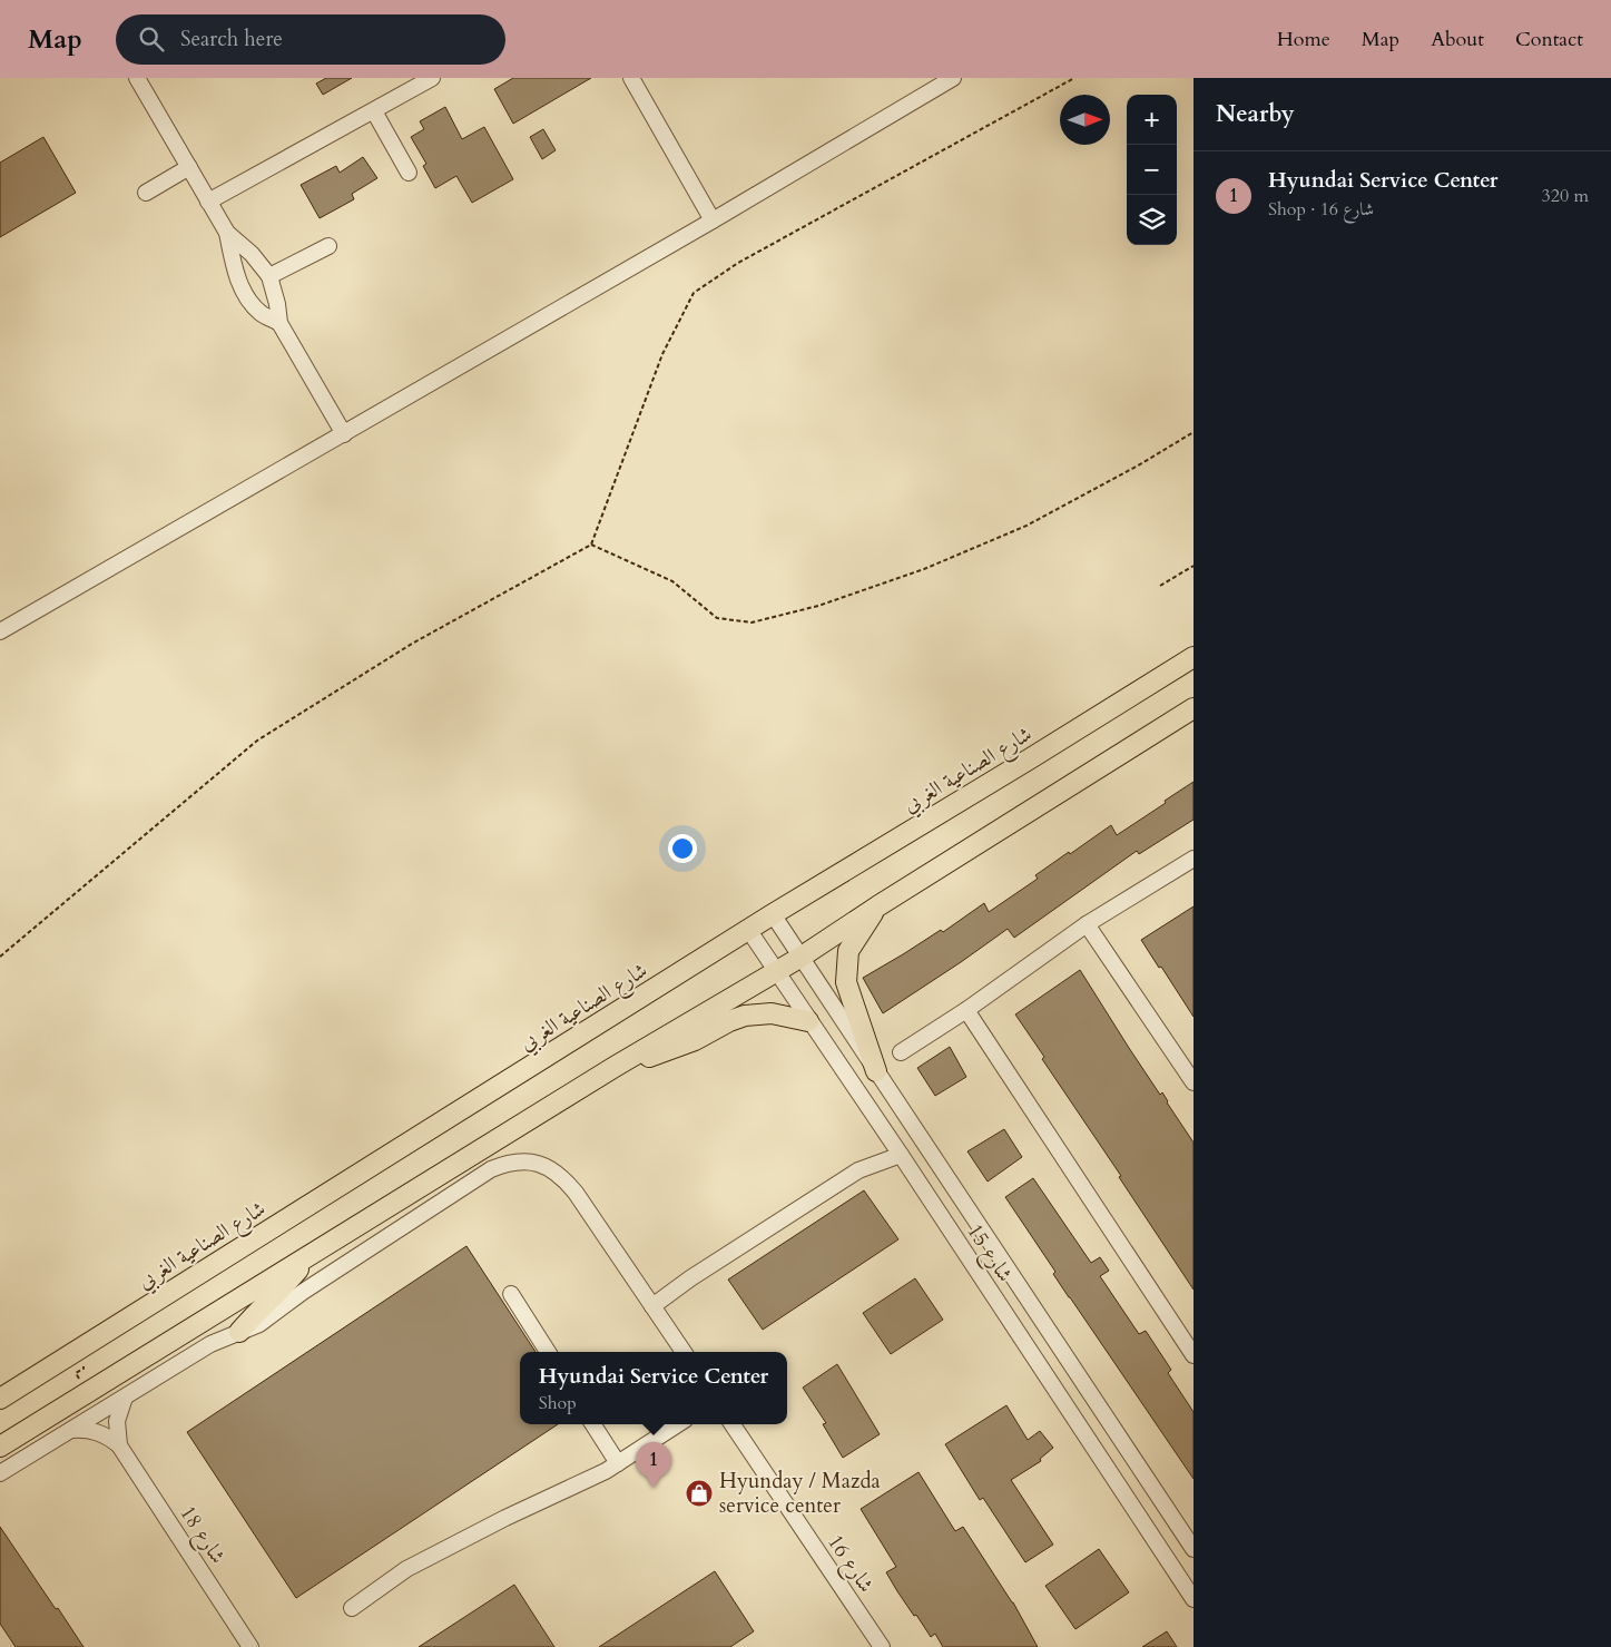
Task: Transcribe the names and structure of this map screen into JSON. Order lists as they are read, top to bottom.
{
  "streets": {
    "main road": ["شارع الصناعية الغربي"],
    "street": ["شارع 15", "شارع 18", "شارع 16"]
  },
  "crossings": [
    ["شارع الصناعية الغربي", "شارع 15"]
  ],
  "places": {
    "shop": ["Hyunday / Mazda service center"]
  },
  "north": "right",
  "page": {
    "header": "Map",
    "search": "Search here",
    "nav": [
      "Home",
      "Map",
      "About",
      "Contact"
    ],
    "heading": "Nearby",
    "map_buttons": ["+", "−"],
    "list": [
      {
        "mark": "1",
        "name": "Hyundai Service Center",
        "note": "Shop · شارع 16",
        "value": "320 m"
      }
    ],
    "popup": ["Hyundai Service Center", "Shop"],
    "pins": "1"
  }
}
